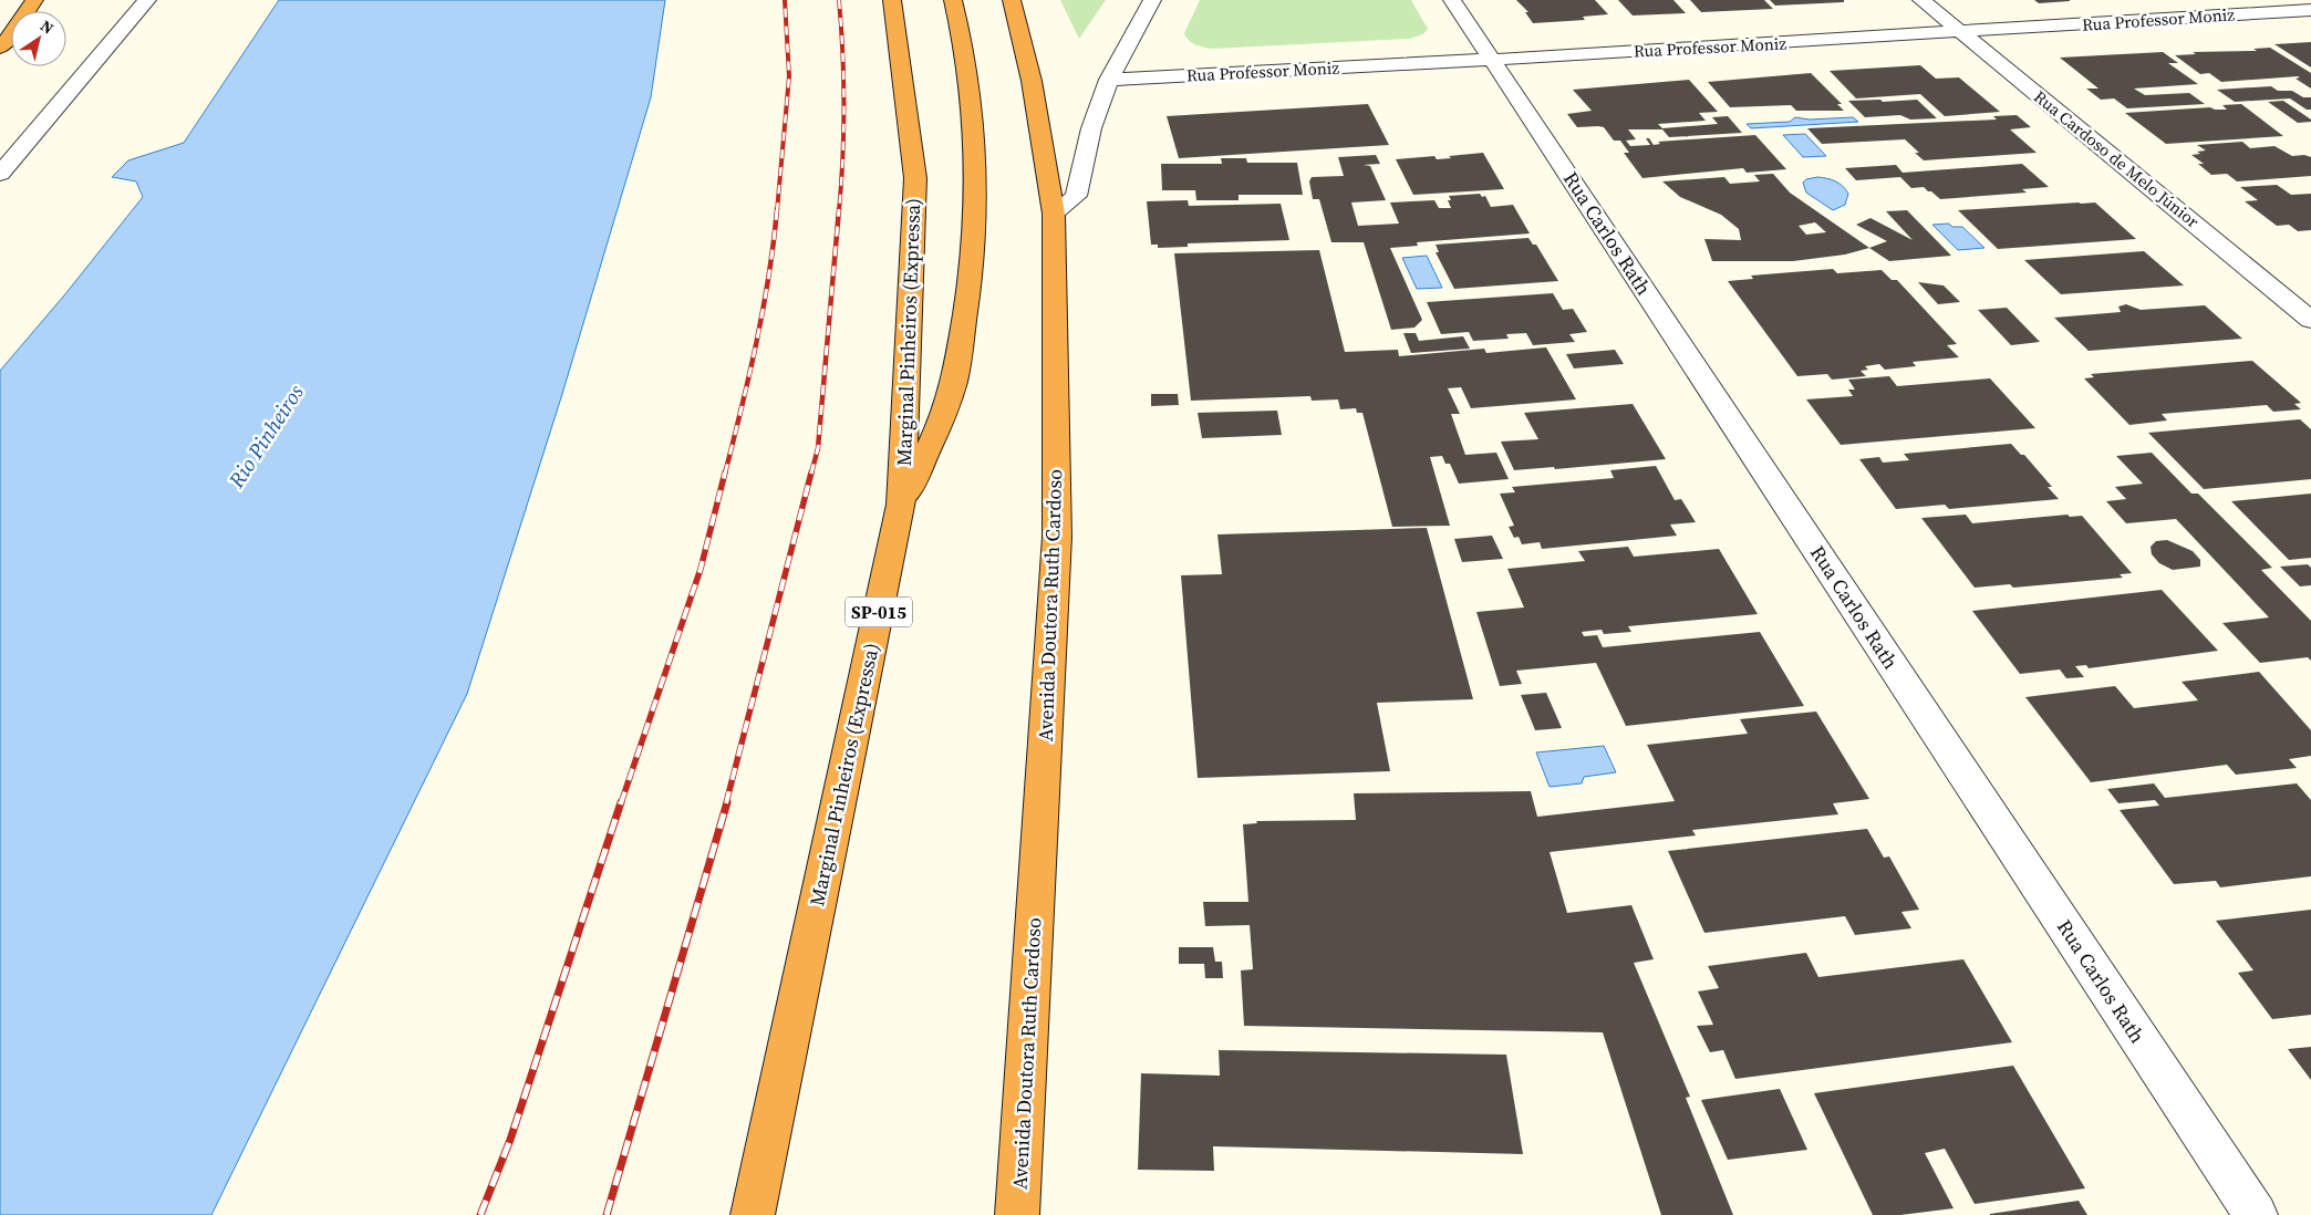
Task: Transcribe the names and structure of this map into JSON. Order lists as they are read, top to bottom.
{
  "streets": {
    "highway": ["Marginal Pinheiros (Expressa)", "Avenida Doutora Ruth Cardoso", "SP-015"],
    "street": ["Rua Professor Moniz", "Rua Cardoso de Melo Júnior", "Rua Carlos Rath"]
  },
  "crossings": [
    ["Rua Professor Moniz", "Rua Cardoso de Melo Júnior"],
    ["Rua Professor Moniz", "Rua Carlos Rath"]
  ],
  "water": ["Rio Pinheiros"],
  "north": "top right"
}
